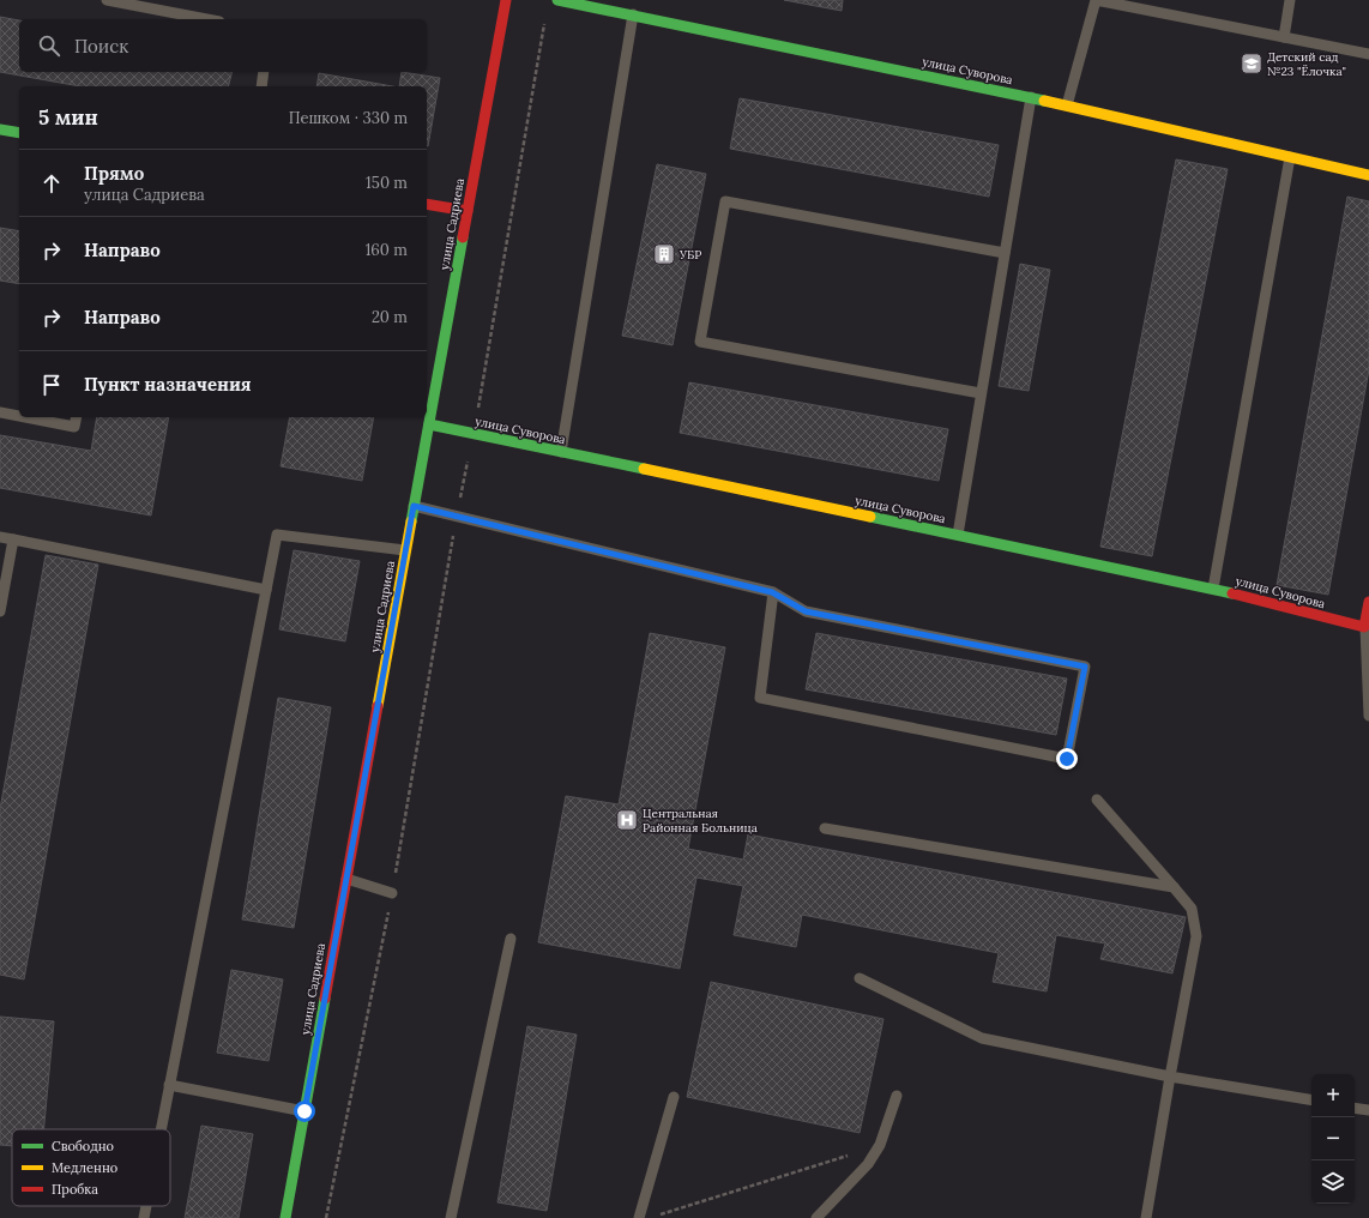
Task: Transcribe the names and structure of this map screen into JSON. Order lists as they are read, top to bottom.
{
  "streets": {
    "street": ["улица Суворова", "улица Садриева"]
  },
  "crossings": [
    ["улица Суворова", "улица Садриева"]
  ],
  "places": {
    "school or university": ["Детский сад №23 \"Ёлочка\""],
    "building": ["УБР"],
    "hospital": ["Центральная Районная Больница"]
  },
  "legend": ["Свободно", "Медленно", "Пробка"],
  "page": {
    "search": "Поиск",
    "heading": ["5 мин", "Пешком · 330 m"],
    "list": [
      ["Прямо", "улица Садриева", "150 m"],
      ["Направо", "160 m"],
      ["Направо", "20 m"],
      "Пункт назначения"
    ],
    "map_buttons": ["+", "−"]
  }
}
